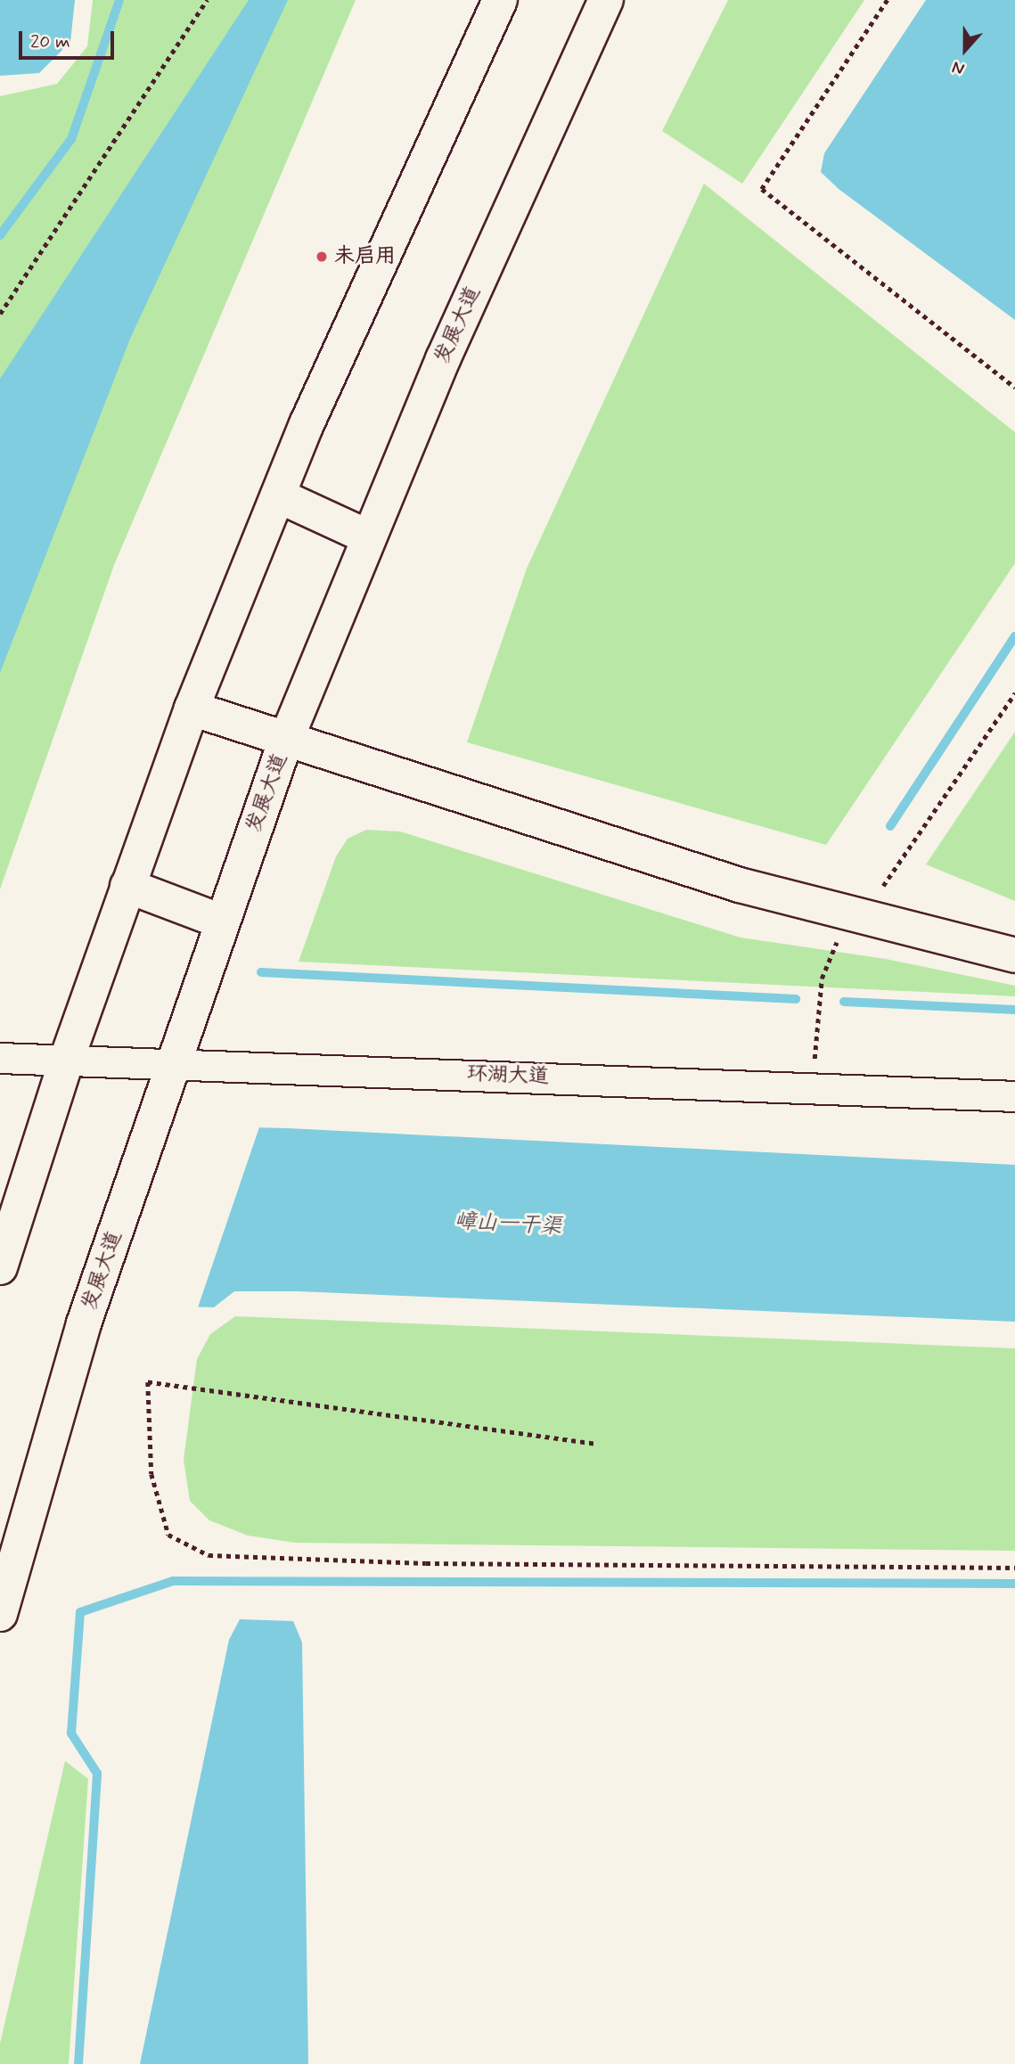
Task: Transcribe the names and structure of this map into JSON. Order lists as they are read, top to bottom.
{
  "streets": {
    "main road": ["发展大道"],
    "street": ["环湖大道"]
  },
  "crossings": [
    ["发展大道", "环湖大道"]
  ],
  "water": ["嶂山一干渠"],
  "places": ["未启用"],
  "scale_bar": "20 m",
  "north": "bottom"
}
